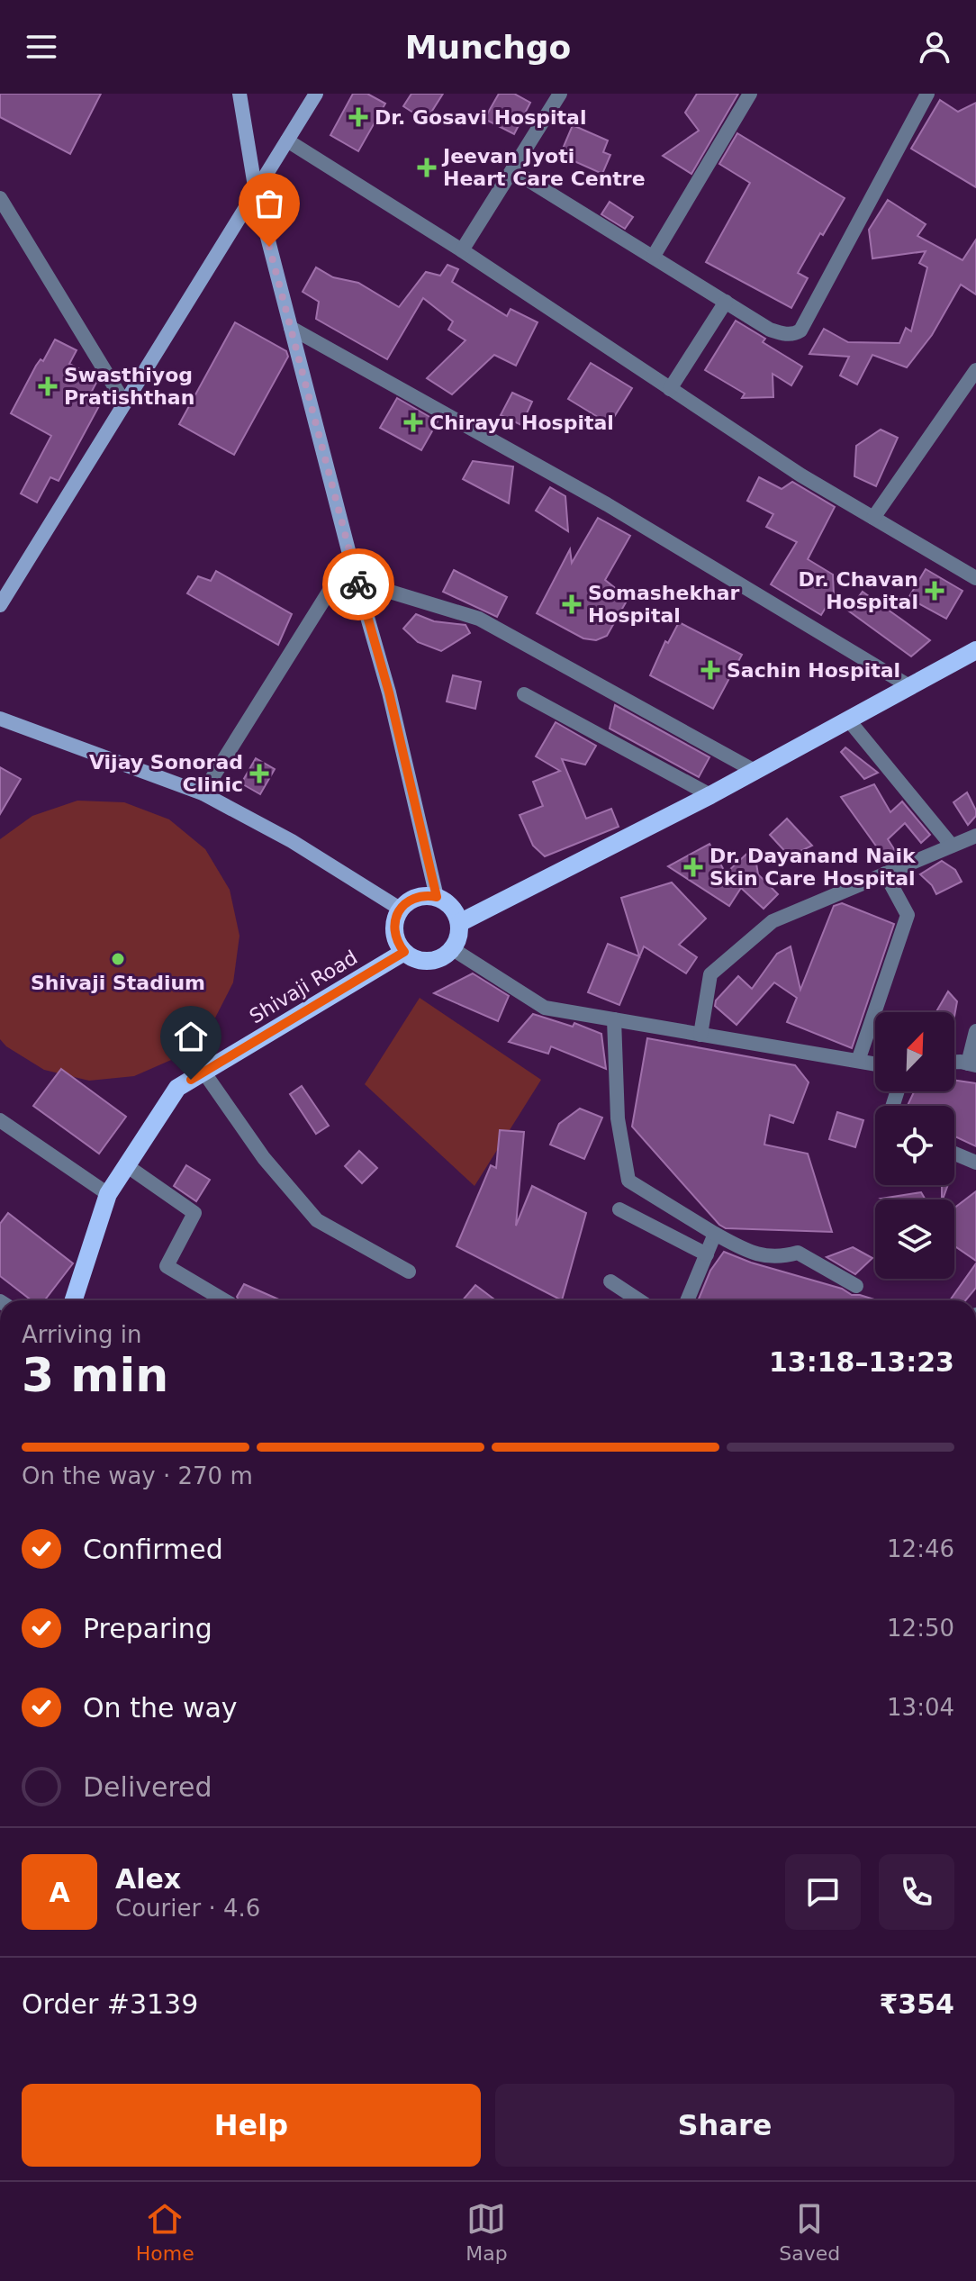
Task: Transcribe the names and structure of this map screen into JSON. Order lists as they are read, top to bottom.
{
  "streets": {
    "main road": ["Shivaji Road"]
  },
  "places": {
    "health": [
      "Dr. Gosavi Hospital",
      "Jeevan Jyoti Heart Care Centre",
      "Swasthiyog Pratishthan",
      "Chirayu Hospital",
      "Dr. Chavan Hospital",
      "Somashekhar Hospital",
      "Sachin Hospital",
      "Vijay Sonorad Clinic",
      "Dr. Dayanand Naik Skin Care Hospital"
    ],
    "other": ["Shivaji Stadium"]
  },
  "north": "top right",
  "page": {
    "header": "Munchgo",
    "heading": ["3 min", "Arriving in", "13:18–13:23"],
    "panel": [
      "Alex",
      "Courier · 4.6",
      "Order #3139",
      "₹354"
    ],
    "bar": "On the way · 270 m",
    "list": [
      ["Confirmed", "12:46"],
      ["Preparing", "12:50"],
      ["On the way", "13:04"],
      "Delivered"
    ],
    "round": "A",
    "buttons": ["Help", "Share"],
    "tabs": ["Home", "Map", "Saved"]
  }
}
